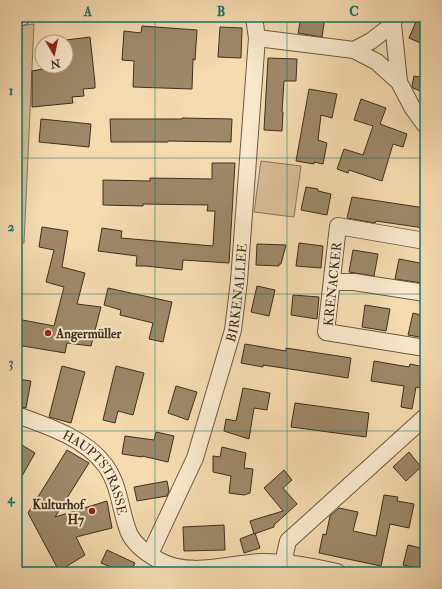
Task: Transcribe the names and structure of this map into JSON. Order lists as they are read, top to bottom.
{
  "streets": {
    "street": ["KRENACKER", "BIRKENALLEE", "HAUPTSTRASSE"]
  },
  "crossings": [
    ["BIRKENALLEE", "HAUPTSTRASSE"]
  ],
  "places": ["Angermüller", "Kulturhof H7"],
  "north": "bottom",
  "grid": {
    "columns": ["A", "B", "C"],
    "rows": [
      "1",
      "2",
      "3",
      "4"
    ]
  }
}
